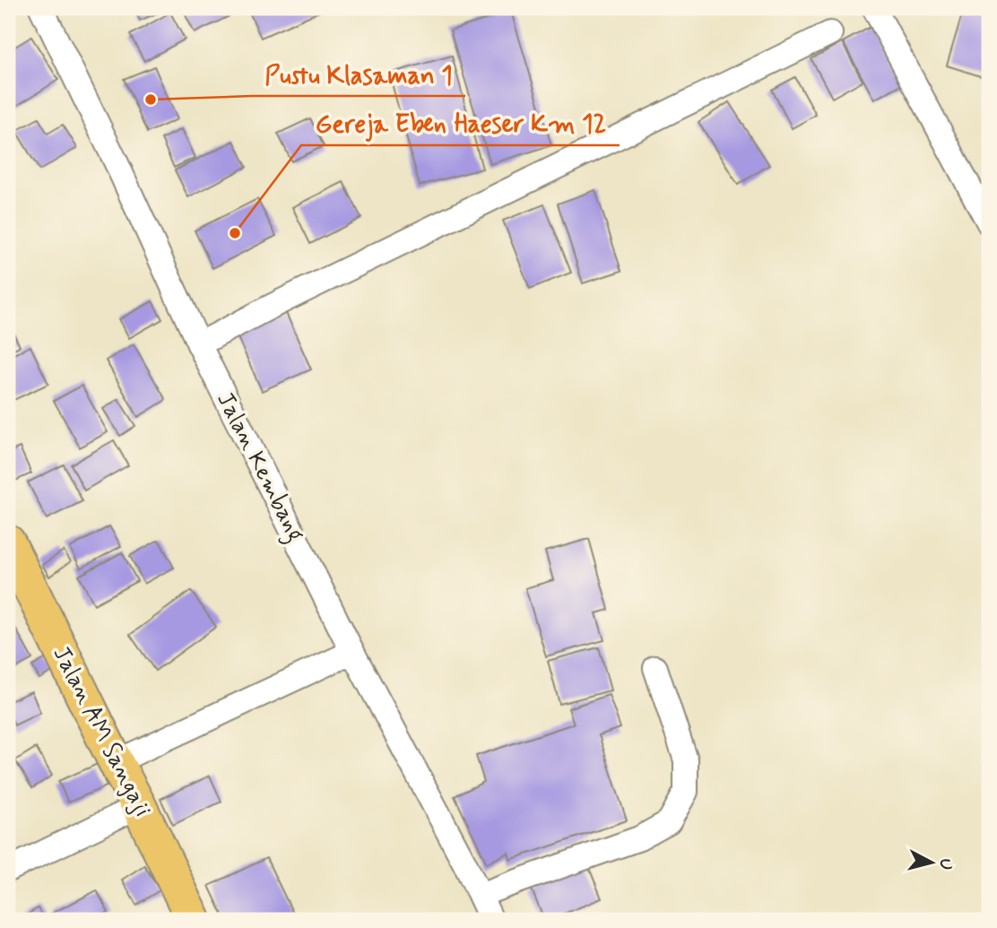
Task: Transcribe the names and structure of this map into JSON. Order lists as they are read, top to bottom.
{
  "streets": {
    "highway": ["Jalan AM Sangaji"],
    "street": ["Jalan Kembang"]
  },
  "places": ["Pustu Klasaman 1", "Gereja Eben Haeser Km 12"],
  "north": "right"
}
